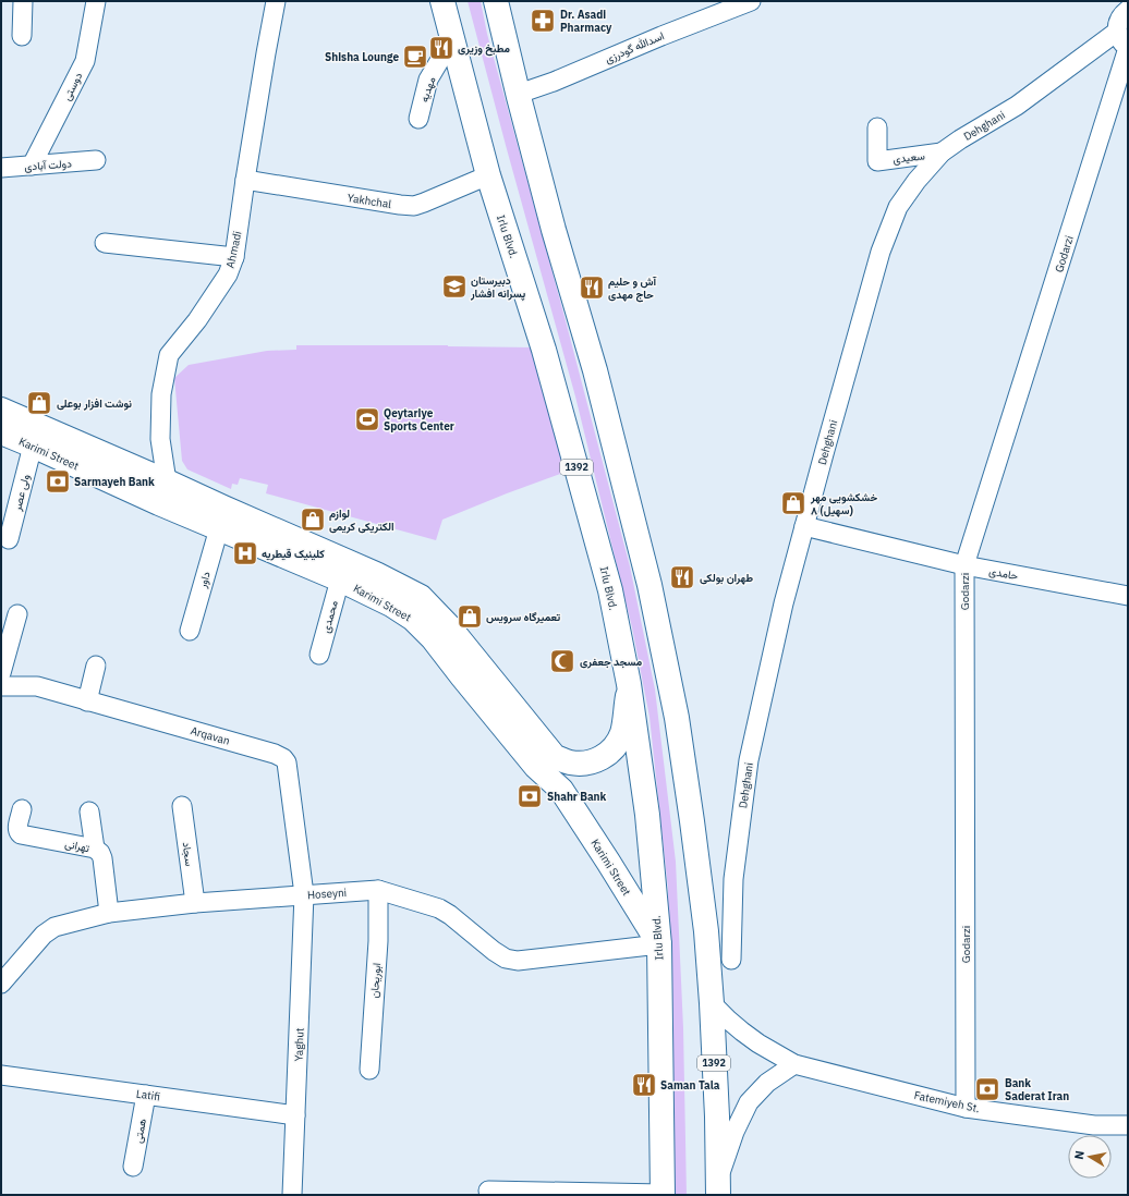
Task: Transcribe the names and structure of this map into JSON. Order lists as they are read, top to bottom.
{
  "streets": {
    "main road": ["Irlu Blvd.", "Karimi Street", "1392"],
    "street": [
      "اسدالله گودرزی",
      "دوستی",
      "مهدیه",
      "Dehghani",
      "سعیدی",
      "دولت آبادی",
      "Yakhchal",
      "Ahmadi",
      "Godarzi",
      "ولی عصر",
      "حامدی",
      "داور",
      "محمدی",
      "Arqavan",
      "تهرانی",
      "سجاد",
      "Hoseyni",
      "ابوریحان",
      "Yaghut",
      "Latifi",
      "Fatemiyeh St.",
      "همتی"
    ]
  },
  "crossings": [
    ["اسدالله گودرزی", "1392"],
    ["دوستی", "دولت آبادی"],
    ["مهدیه", "Irlu Blvd."],
    ["Dehghani", "سعیدی"],
    ["Dehghani", "حامدی"],
    ["Yakhchal", "Irlu Blvd."],
    ["Yakhchal", "Ahmadi"],
    ["Irlu Blvd.", "Karimi Street"],
    ["Irlu Blvd.", "Hoseyni"],
    ["Ahmadi", "Karimi Street"],
    ["Godarzi", "حامدی"],
    ["Godarzi", "Fatemiyeh St."],
    ["Karimi Street", "ولی عصر"],
    ["Karimi Street", "داور"],
    ["Karimi Street", "محمدی"],
    ["Karimi Street", "Hoseyni"],
    ["1392", "Fatemiyeh St."],
    ["Arqavan", "Hoseyni"],
    ["Arqavan", "Yaghut"],
    ["تهرانی", "Hoseyni"],
    ["سجاد", "Hoseyni"],
    ["Hoseyni", "ابوریحان"],
    ["Hoseyni", "Yaghut"],
    ["Yaghut", "Latifi"],
    ["Latifi", "همتی"]
  ],
  "places": {
    "pharmacy": ["Dr. Asadi Pharmacy"],
    "restaurant": [
      "مطبخ وزیری",
      "آش و حلیم حاج مهدی",
      "طهران بولکی",
      "Saman Tala"
    ],
    "cafe": ["Shisha Lounge"],
    "school or university": ["دبیرستان پسرانه افشار"],
    "shop": [
      "نوشت افزار بوعلی",
      "خشکشویی مهر ۸ (سهیل)",
      "لوازم الکتریکی کریمی",
      "تعمیرگاه سرویس"
    ],
    "sports": ["Qeytariye Sports Center"],
    "bank": ["Sarmayeh Bank", "Shahr Bank", "Bank Saderat Iran"],
    "hospital": ["کلینیک قیطریه"],
    "mosque": ["مسجد جعفری"]
  },
  "north": "left"
}
